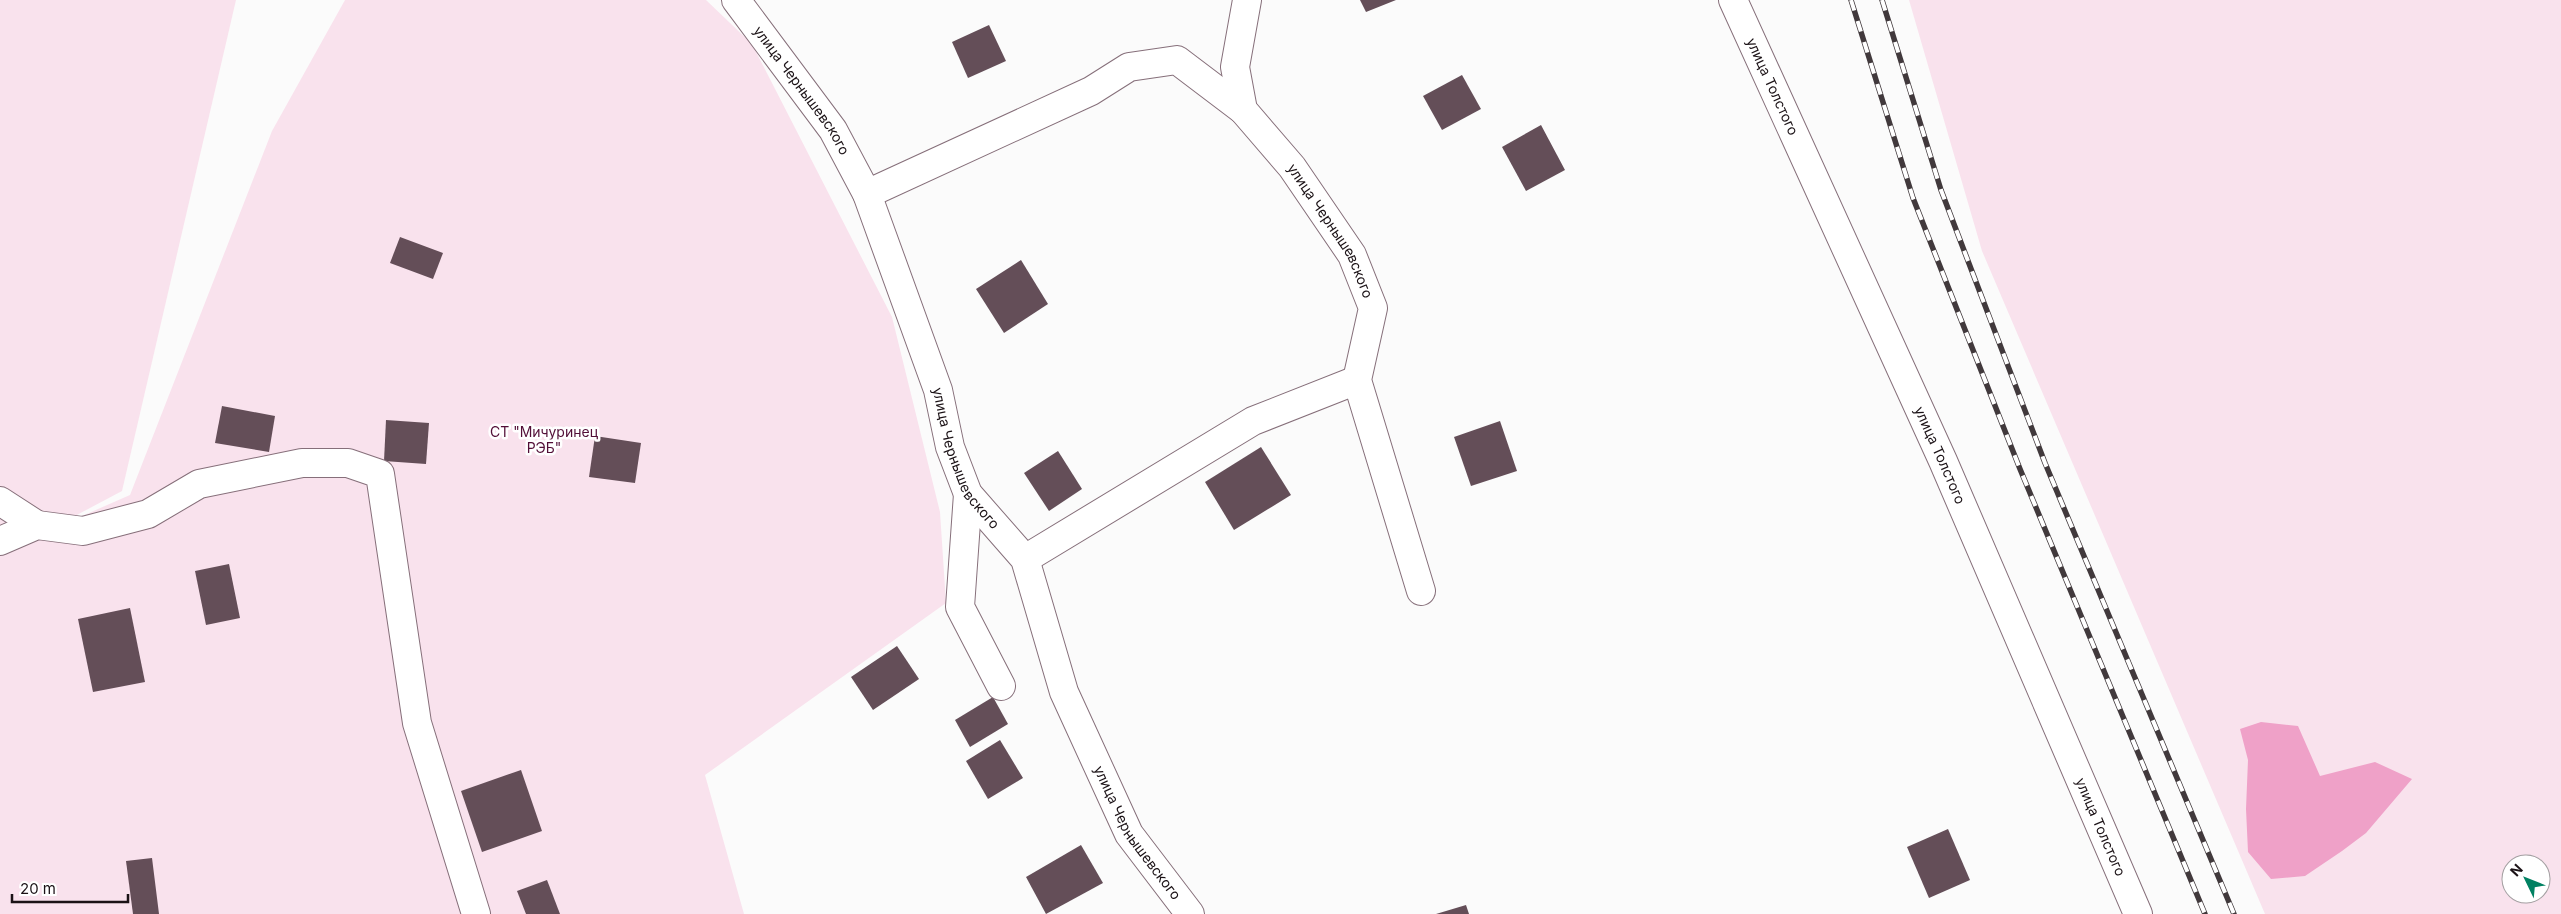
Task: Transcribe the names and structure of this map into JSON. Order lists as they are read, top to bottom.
{
  "streets": {
    "street": ["улица Толстого", "улица Чернышевского"]
  },
  "parks": ["СТ \"Мичуринец РЭБ\""],
  "scale_bar": "20 m",
  "north": "top left"
}
